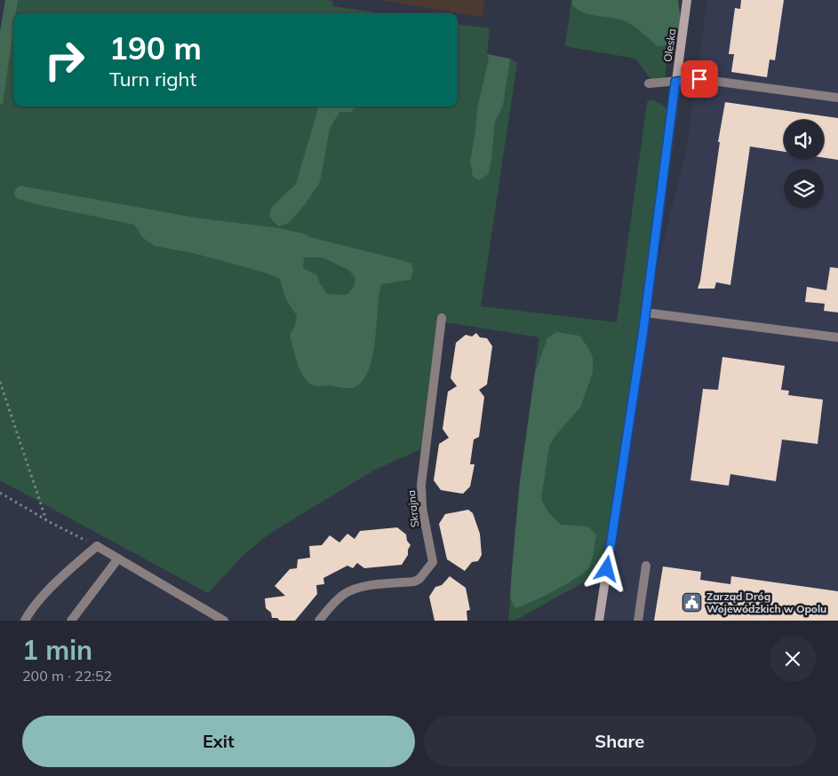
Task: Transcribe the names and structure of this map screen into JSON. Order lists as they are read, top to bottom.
{
  "streets": {
    "main road": ["Oleska"],
    "street": ["Skrajna"]
  },
  "places": {
    "public building": ["Zarząd Dróg Wojewódzkich w Opolu"]
  },
  "page": {
    "turn": ["190 m", "Turn right"],
    "heading": ["1 min", "200 m · 22:52"],
    "buttons": ["Exit", "Share"]
  }
}
